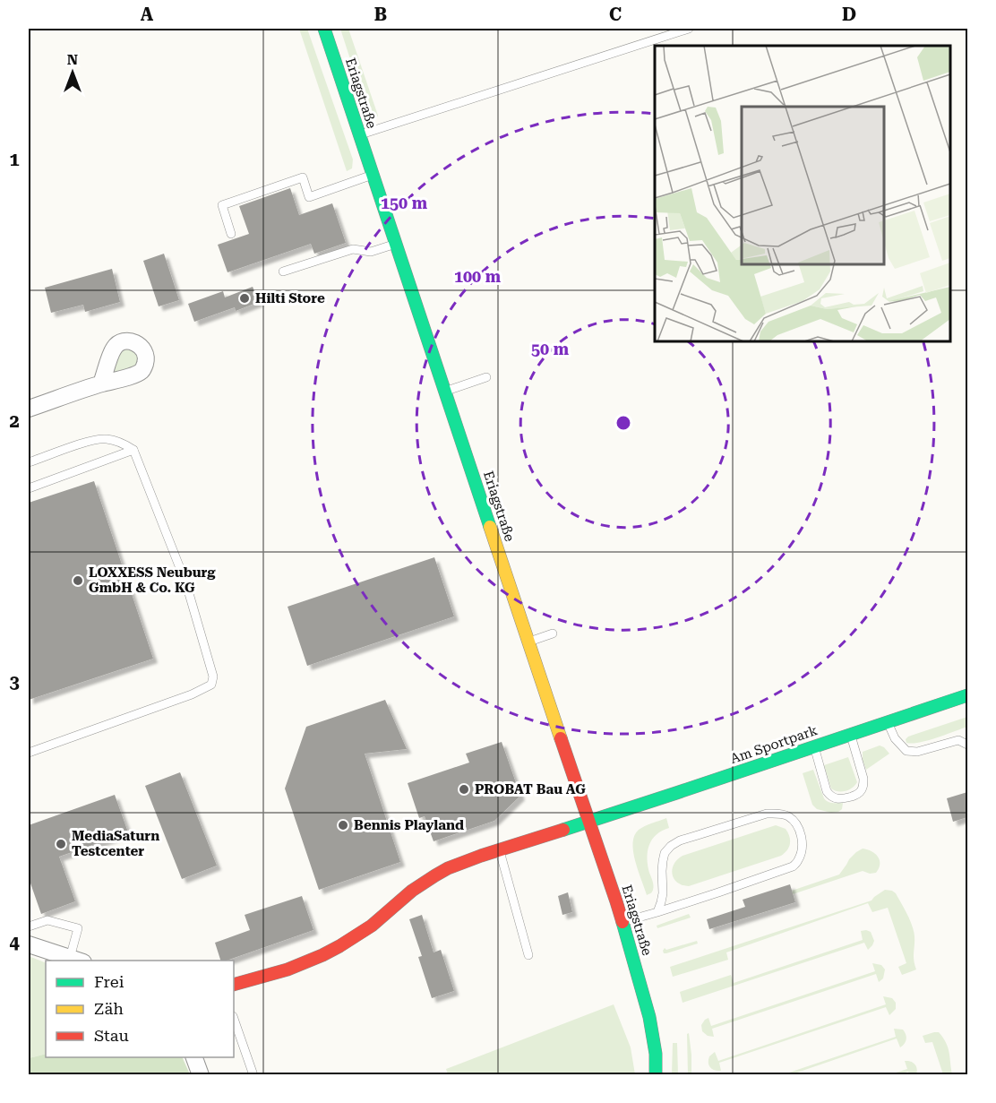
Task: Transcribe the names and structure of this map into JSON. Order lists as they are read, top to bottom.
{
  "streets": {
    "street": ["Eriagstraße", "Am Sportpark"]
  },
  "crossings": [
    ["Eriagstraße", "Am Sportpark"]
  ],
  "places": [
    "Hilti Store",
    "LOXXESS Neuburg GmbH & Co. KG",
    "PROBAT Bau AG",
    "Bennis Playland",
    "MediaSaturn Testcenter"
  ],
  "legend": ["Frei", "Zäh", "Stau"],
  "north": "top",
  "grid": {
    "columns": [
      "A",
      "B",
      "C",
      "D"
    ],
    "rows": [
      "1",
      "2",
      "3",
      "4"
    ]
  },
  "rings": ["150 m", "100 m", "50 m"]
}
